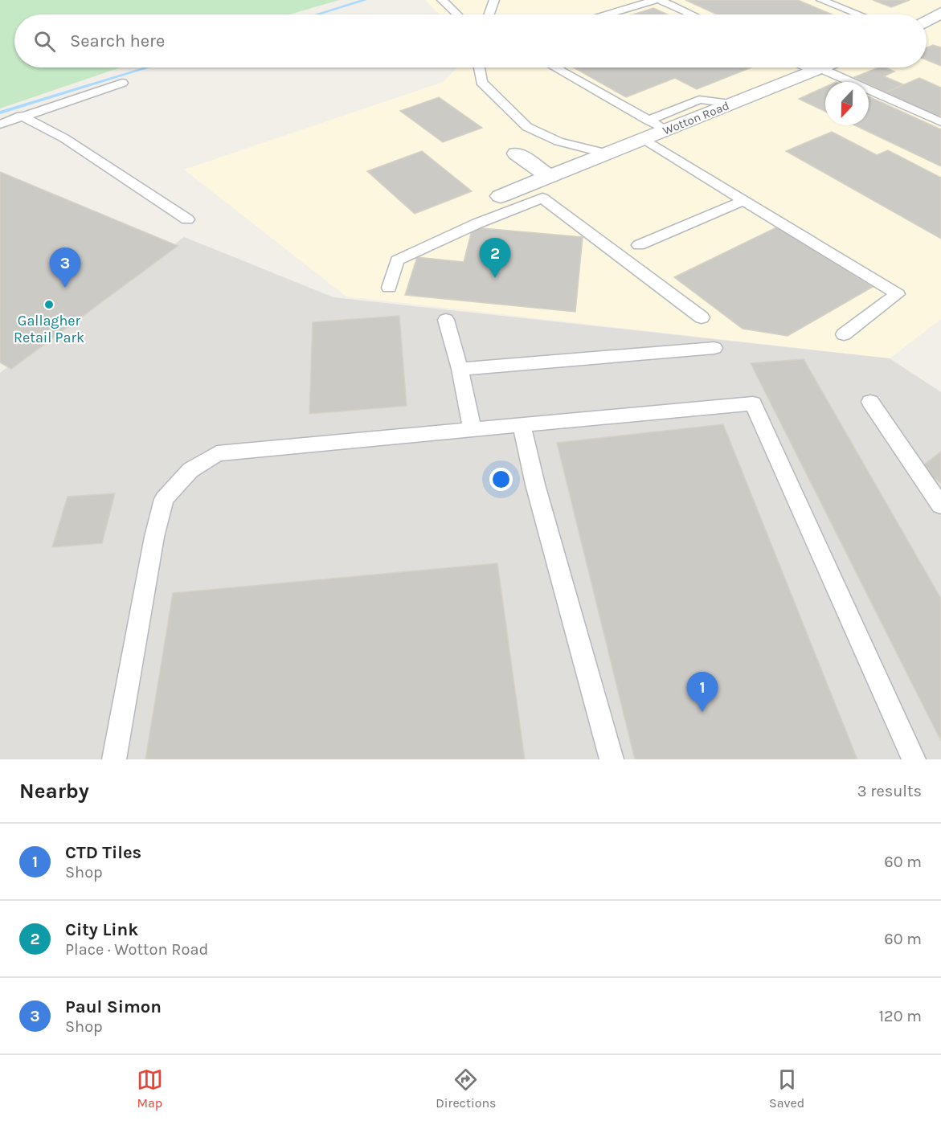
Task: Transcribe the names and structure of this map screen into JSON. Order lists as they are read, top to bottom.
{
  "streets": {
    "street": ["Wotton Road"]
  },
  "places": ["Gallagher Retail Park"],
  "north": "bottom",
  "page": {
    "search": "Search here",
    "pins": ["2", "3", "1"],
    "heading": ["Nearby", "3 results"],
    "list": [
      {
        "mark": "1",
        "name": "CTD Tiles",
        "note": "Shop",
        "value": "60 m"
      },
      {
        "mark": "2",
        "name": "City Link",
        "note": "Place · Wotton Road",
        "value": "60 m"
      },
      {
        "mark": "3",
        "name": "Paul Simon",
        "note": "Shop",
        "value": "120 m"
      }
    ],
    "nav": ["Map", "Directions", "Saved"]
  }
}
